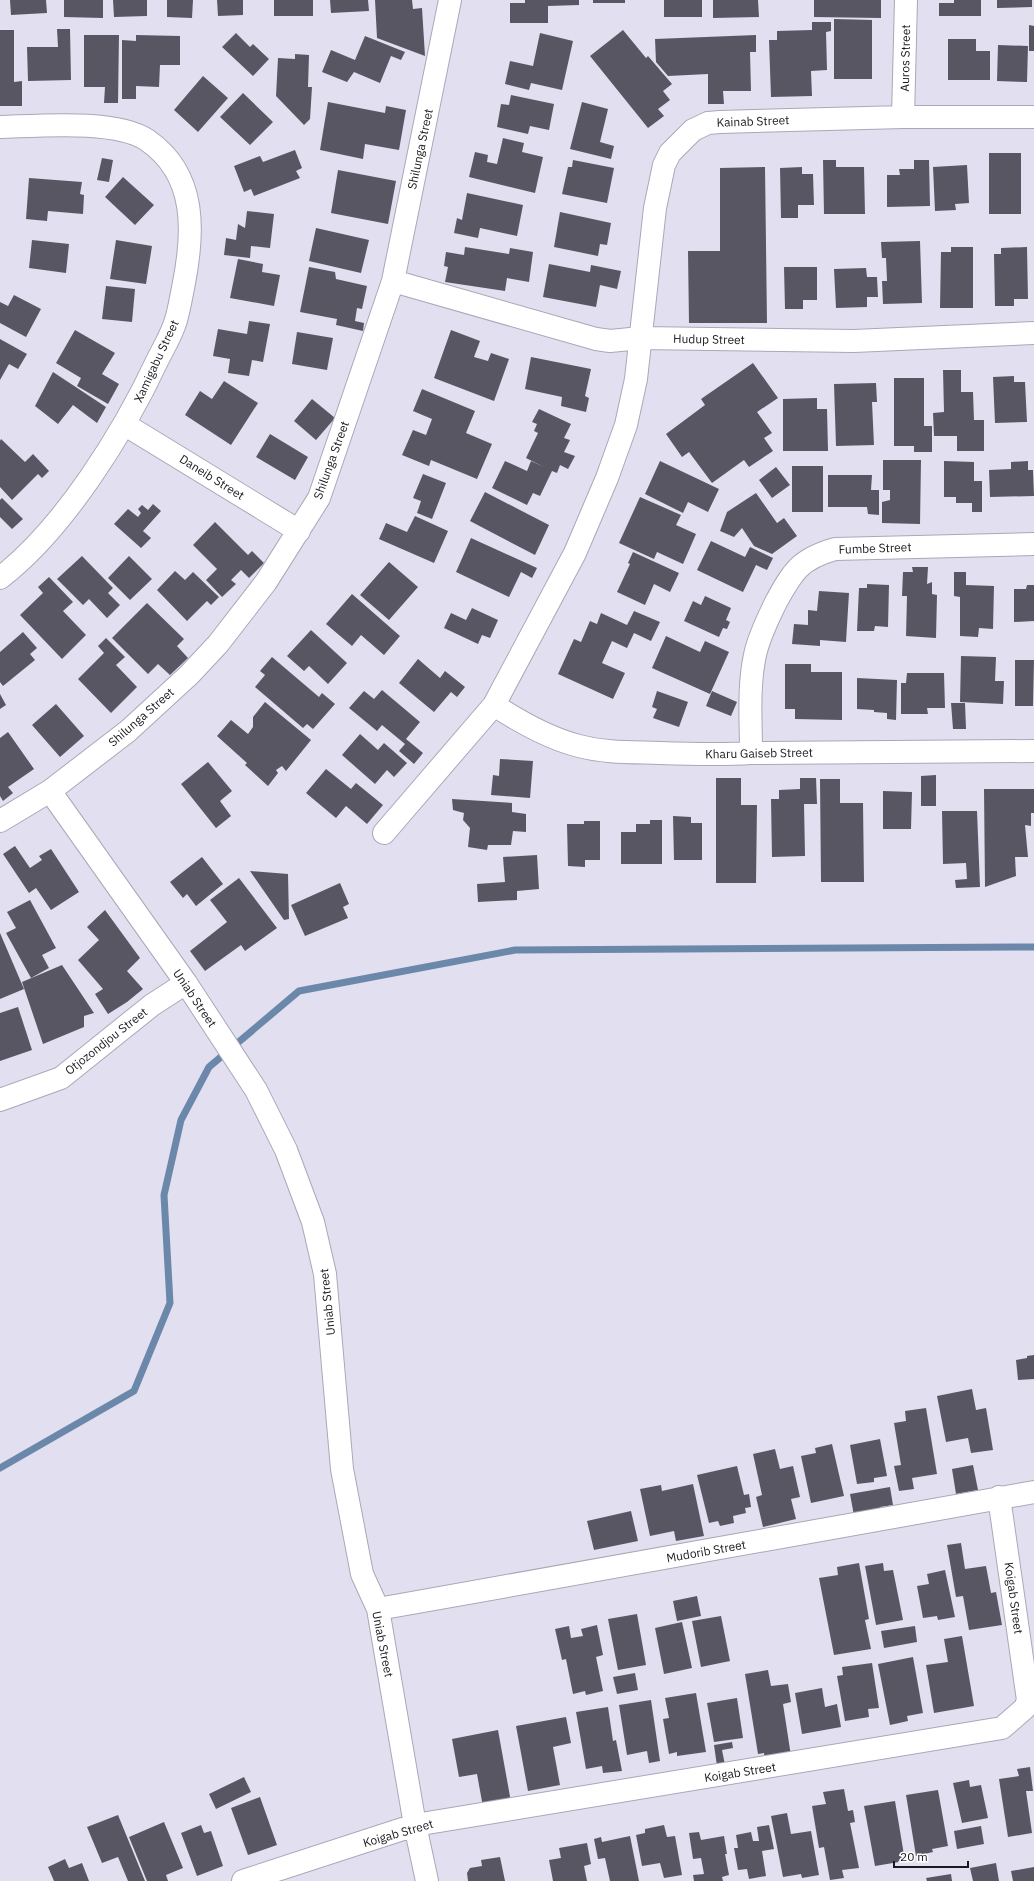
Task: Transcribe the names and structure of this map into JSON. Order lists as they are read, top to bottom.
{
  "streets": {
    "street": [
      "Auros Street",
      "Kainab Street",
      "Shilunga Street",
      "Hudup Street",
      "Xamigabu Street",
      "Daneib Street",
      "Fumbe Street",
      "Kharu Gaiseb Street",
      "Uniab Street",
      "Otjozondjou Street",
      "Mudorib Street",
      "Koigab Street"
    ]
  },
  "crossings": [
    ["Auros Street", "Kainab Street"],
    ["Kainab Street", "Hudup Street"],
    ["Kainab Street", "Kharu Gaiseb Street"],
    ["Shilunga Street", "Hudup Street"],
    ["Shilunga Street", "Daneib Street"],
    ["Shilunga Street", "Uniab Street"],
    ["Xamigabu Street", "Daneib Street"],
    ["Fumbe Street", "Kharu Gaiseb Street"],
    ["Uniab Street", "Otjozondjou Street"],
    ["Uniab Street", "Mudorib Street"],
    ["Uniab Street", "Koigab Street"],
    ["Mudorib Street", "Koigab Street"]
  ],
  "scale_bar": "20 m"
}
